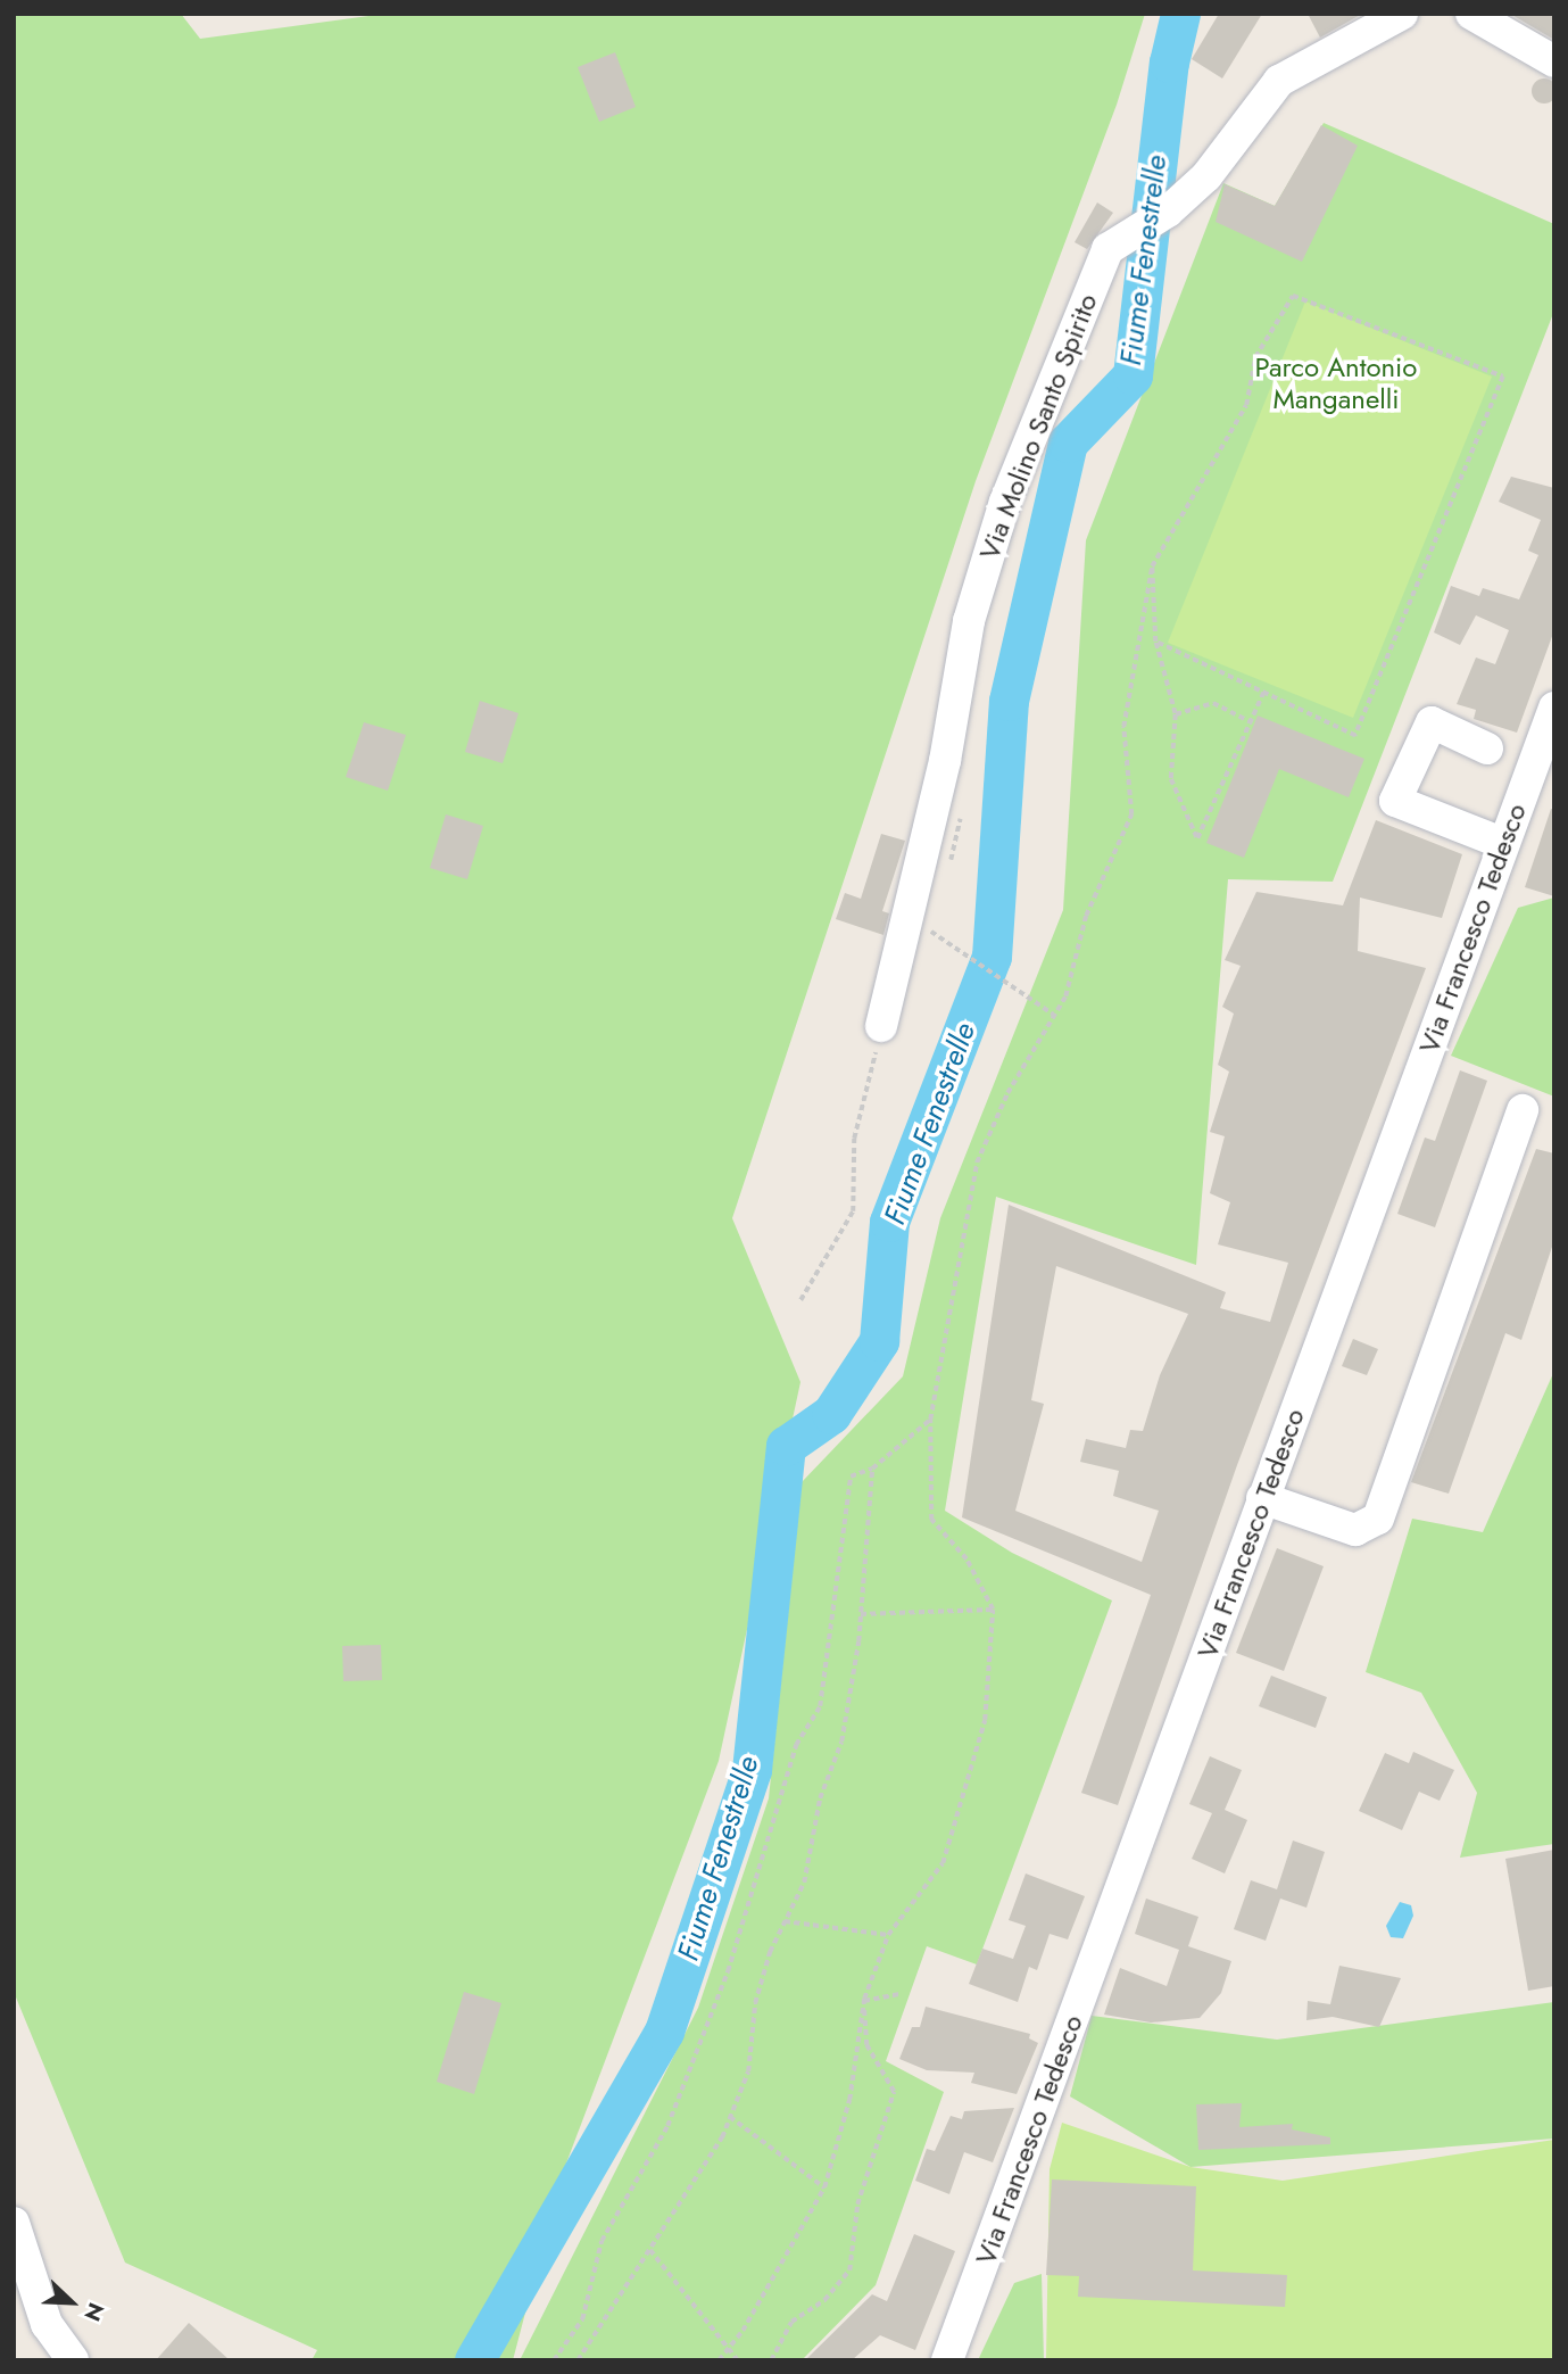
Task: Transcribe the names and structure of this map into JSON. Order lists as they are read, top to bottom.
{
  "streets": {
    "street": ["Via Molino Santo Spirito", "Via Francesco Tedesco"]
  },
  "water": ["Fiume Fenestrelle"],
  "parks": ["Parco Antonio Manganelli"],
  "north": "bottom right"
}
